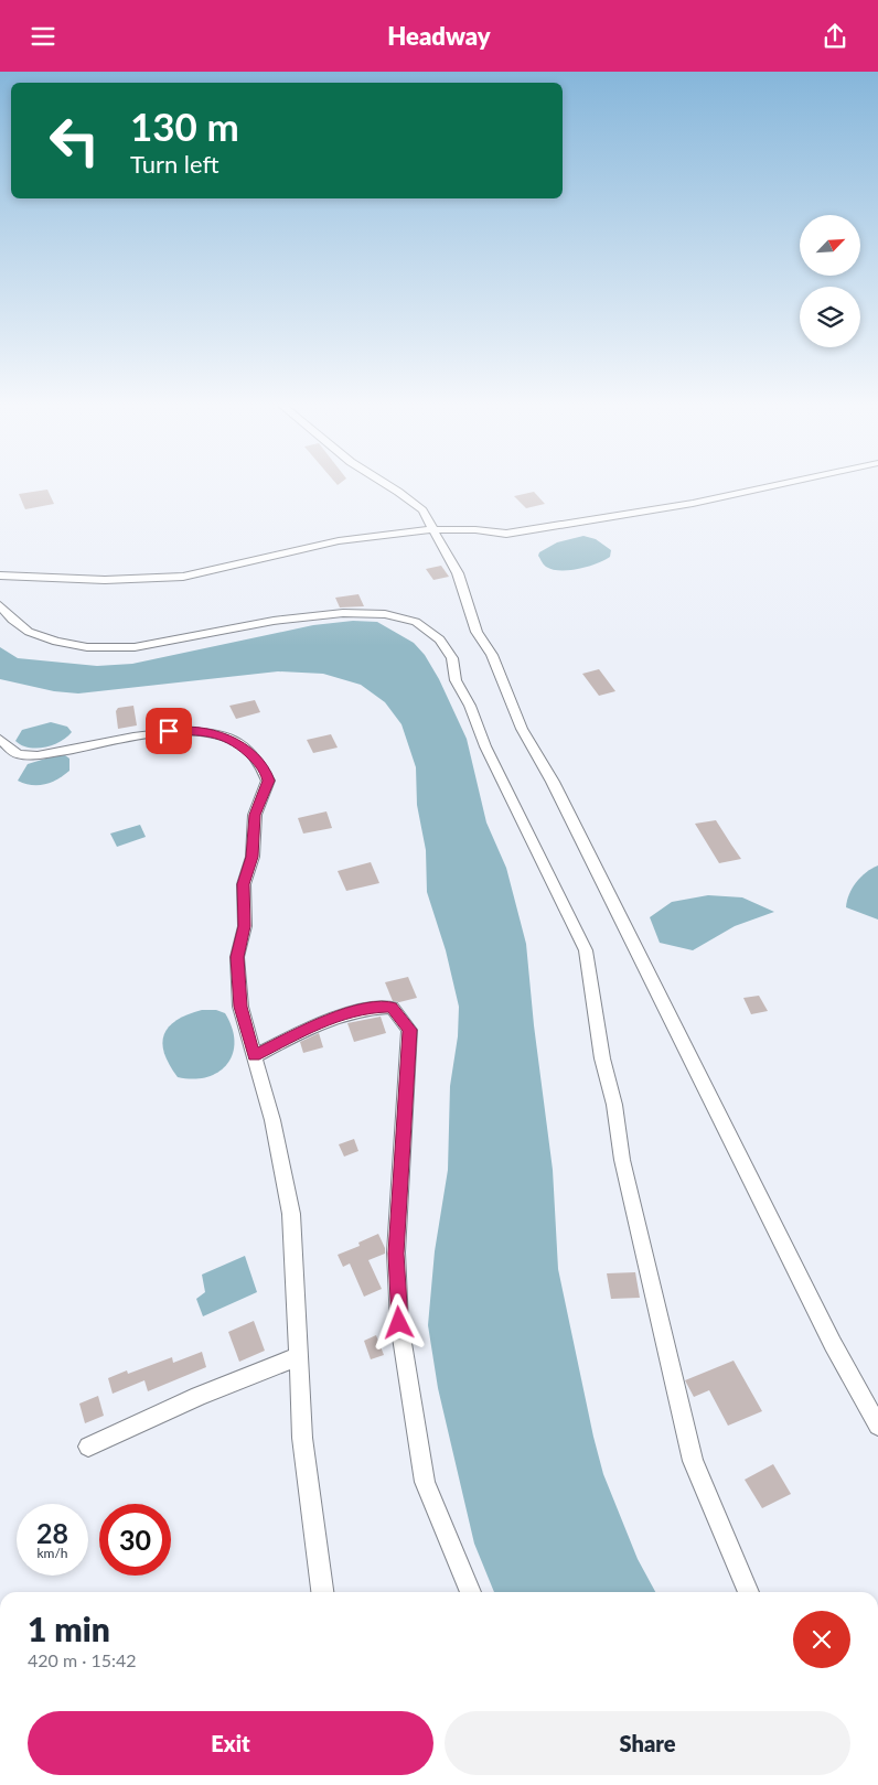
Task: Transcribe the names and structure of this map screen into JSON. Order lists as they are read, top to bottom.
{
  "north": "top right",
  "page": {
    "header": "Headway",
    "turn": ["130 m", "Turn left"],
    "speed": "28 km/h",
    "limit": "30",
    "heading": ["1 min", "420 m · 15:42"],
    "buttons": ["Exit", "Share"]
  }
}
